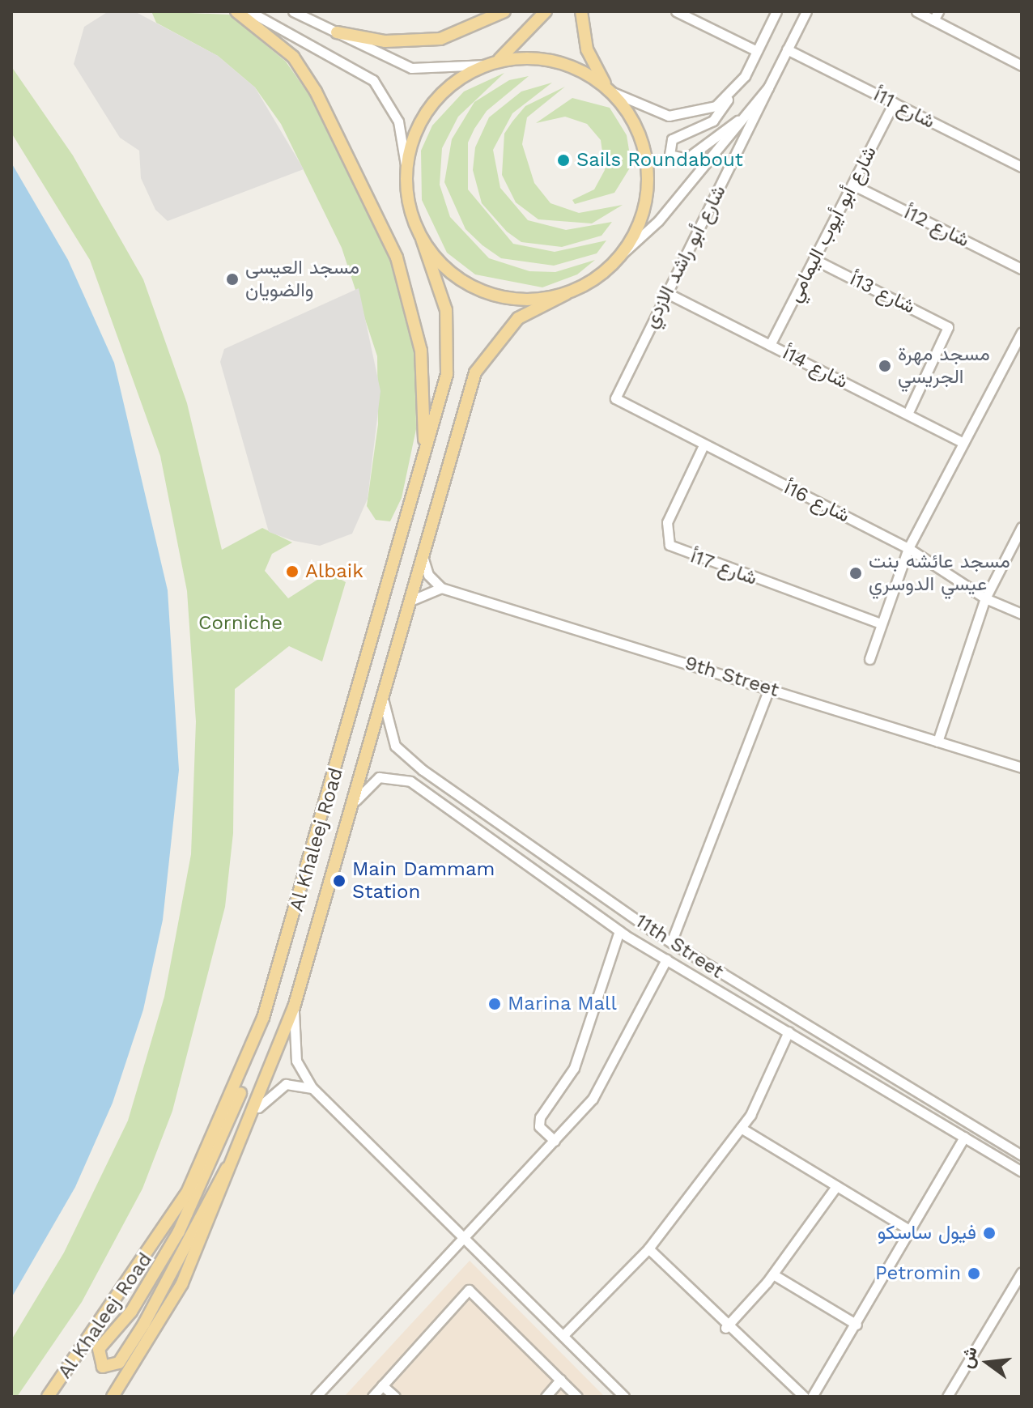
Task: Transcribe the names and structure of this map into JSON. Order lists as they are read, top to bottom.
{
  "streets": {
    "main road": ["Al Khaleej Road"],
    "street": [
      "شارع 11أ",
      "شارع أبو أيوب اليمامي",
      "شارع 12أ",
      "شارع أبو راشد الازدي",
      "شارع 13أ",
      "شارع 14أ",
      "شارع 16أ",
      "شارع 17أ",
      "9th Street",
      "11th Street"
    ]
  },
  "crossings": [
    ["شارع 11أ", "شارع أبو أيوب اليمامي"],
    ["شارع أبو أيوب اليمامي", "شارع 12أ"],
    ["شارع أبو أيوب اليمامي", "شارع 13أ"],
    ["شارع أبو أيوب اليمامي", "شارع 14أ"],
    ["شارع أبو راشد الازدي", "شارع 14أ"],
    ["شارع أبو راشد الازدي", "شارع 16أ"],
    ["شارع 13أ", "شارع 14أ"],
    ["شارع 16أ", "شارع 17أ"],
    ["Al Khaleej Road", "11th Street"]
  ],
  "parks": ["Corniche"],
  "places": [
    "Sails Roundabout",
    "مسجد العيسى والضويان",
    "مسجد مهرة الجريسي",
    "Albaik",
    "مسجد عائشه بنت عيسي الدوسري",
    "Main Dammam Station",
    "Marina Mall",
    "فيول ساسكو",
    "Petromin"
  ],
  "north": "left"
}
